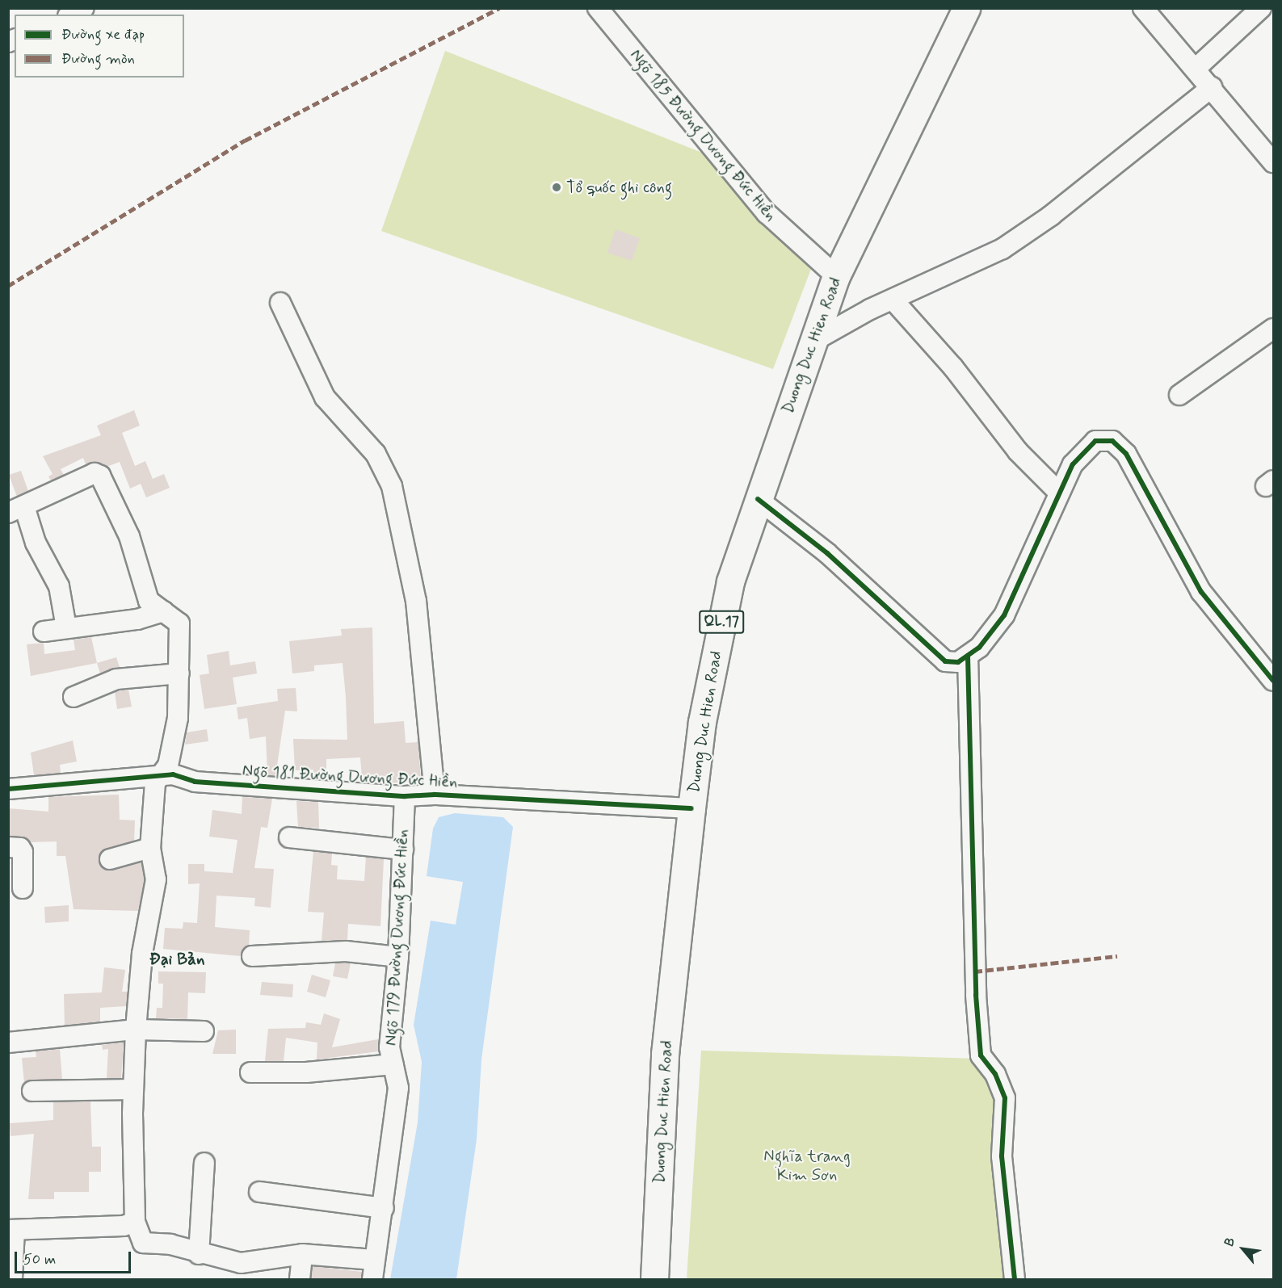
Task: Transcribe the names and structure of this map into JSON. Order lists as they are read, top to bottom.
{
  "streets": {
    "highway": ["Duong Duc Hien Road", "QL.17"],
    "street": ["Ngõ 185 Đường Dương Đức Hiền", "Ngõ 181 Đường Dương Đức Hiền", "Ngõ 179 Đường Dương Đức Hiền"]
  },
  "crossings": [
    ["Ngõ 185 Đường Dương Đức Hiền", "Duong Duc Hien Road"],
    ["Duong Duc Hien Road", "Ngõ 181 Đường Dương Đức Hiền"],
    ["Ngõ 181 Đường Dương Đức Hiền", "Ngõ 179 Đường Dương Đức Hiền"]
  ],
  "districts": ["Đại Bản"],
  "parks": ["Nghĩa trang Kim Sơn"],
  "places": ["Tổ quốc ghi công"],
  "legend": ["Đường xe đạp", "Đường mòn"],
  "scale_bar": "50 m",
  "north": "top left"
}
